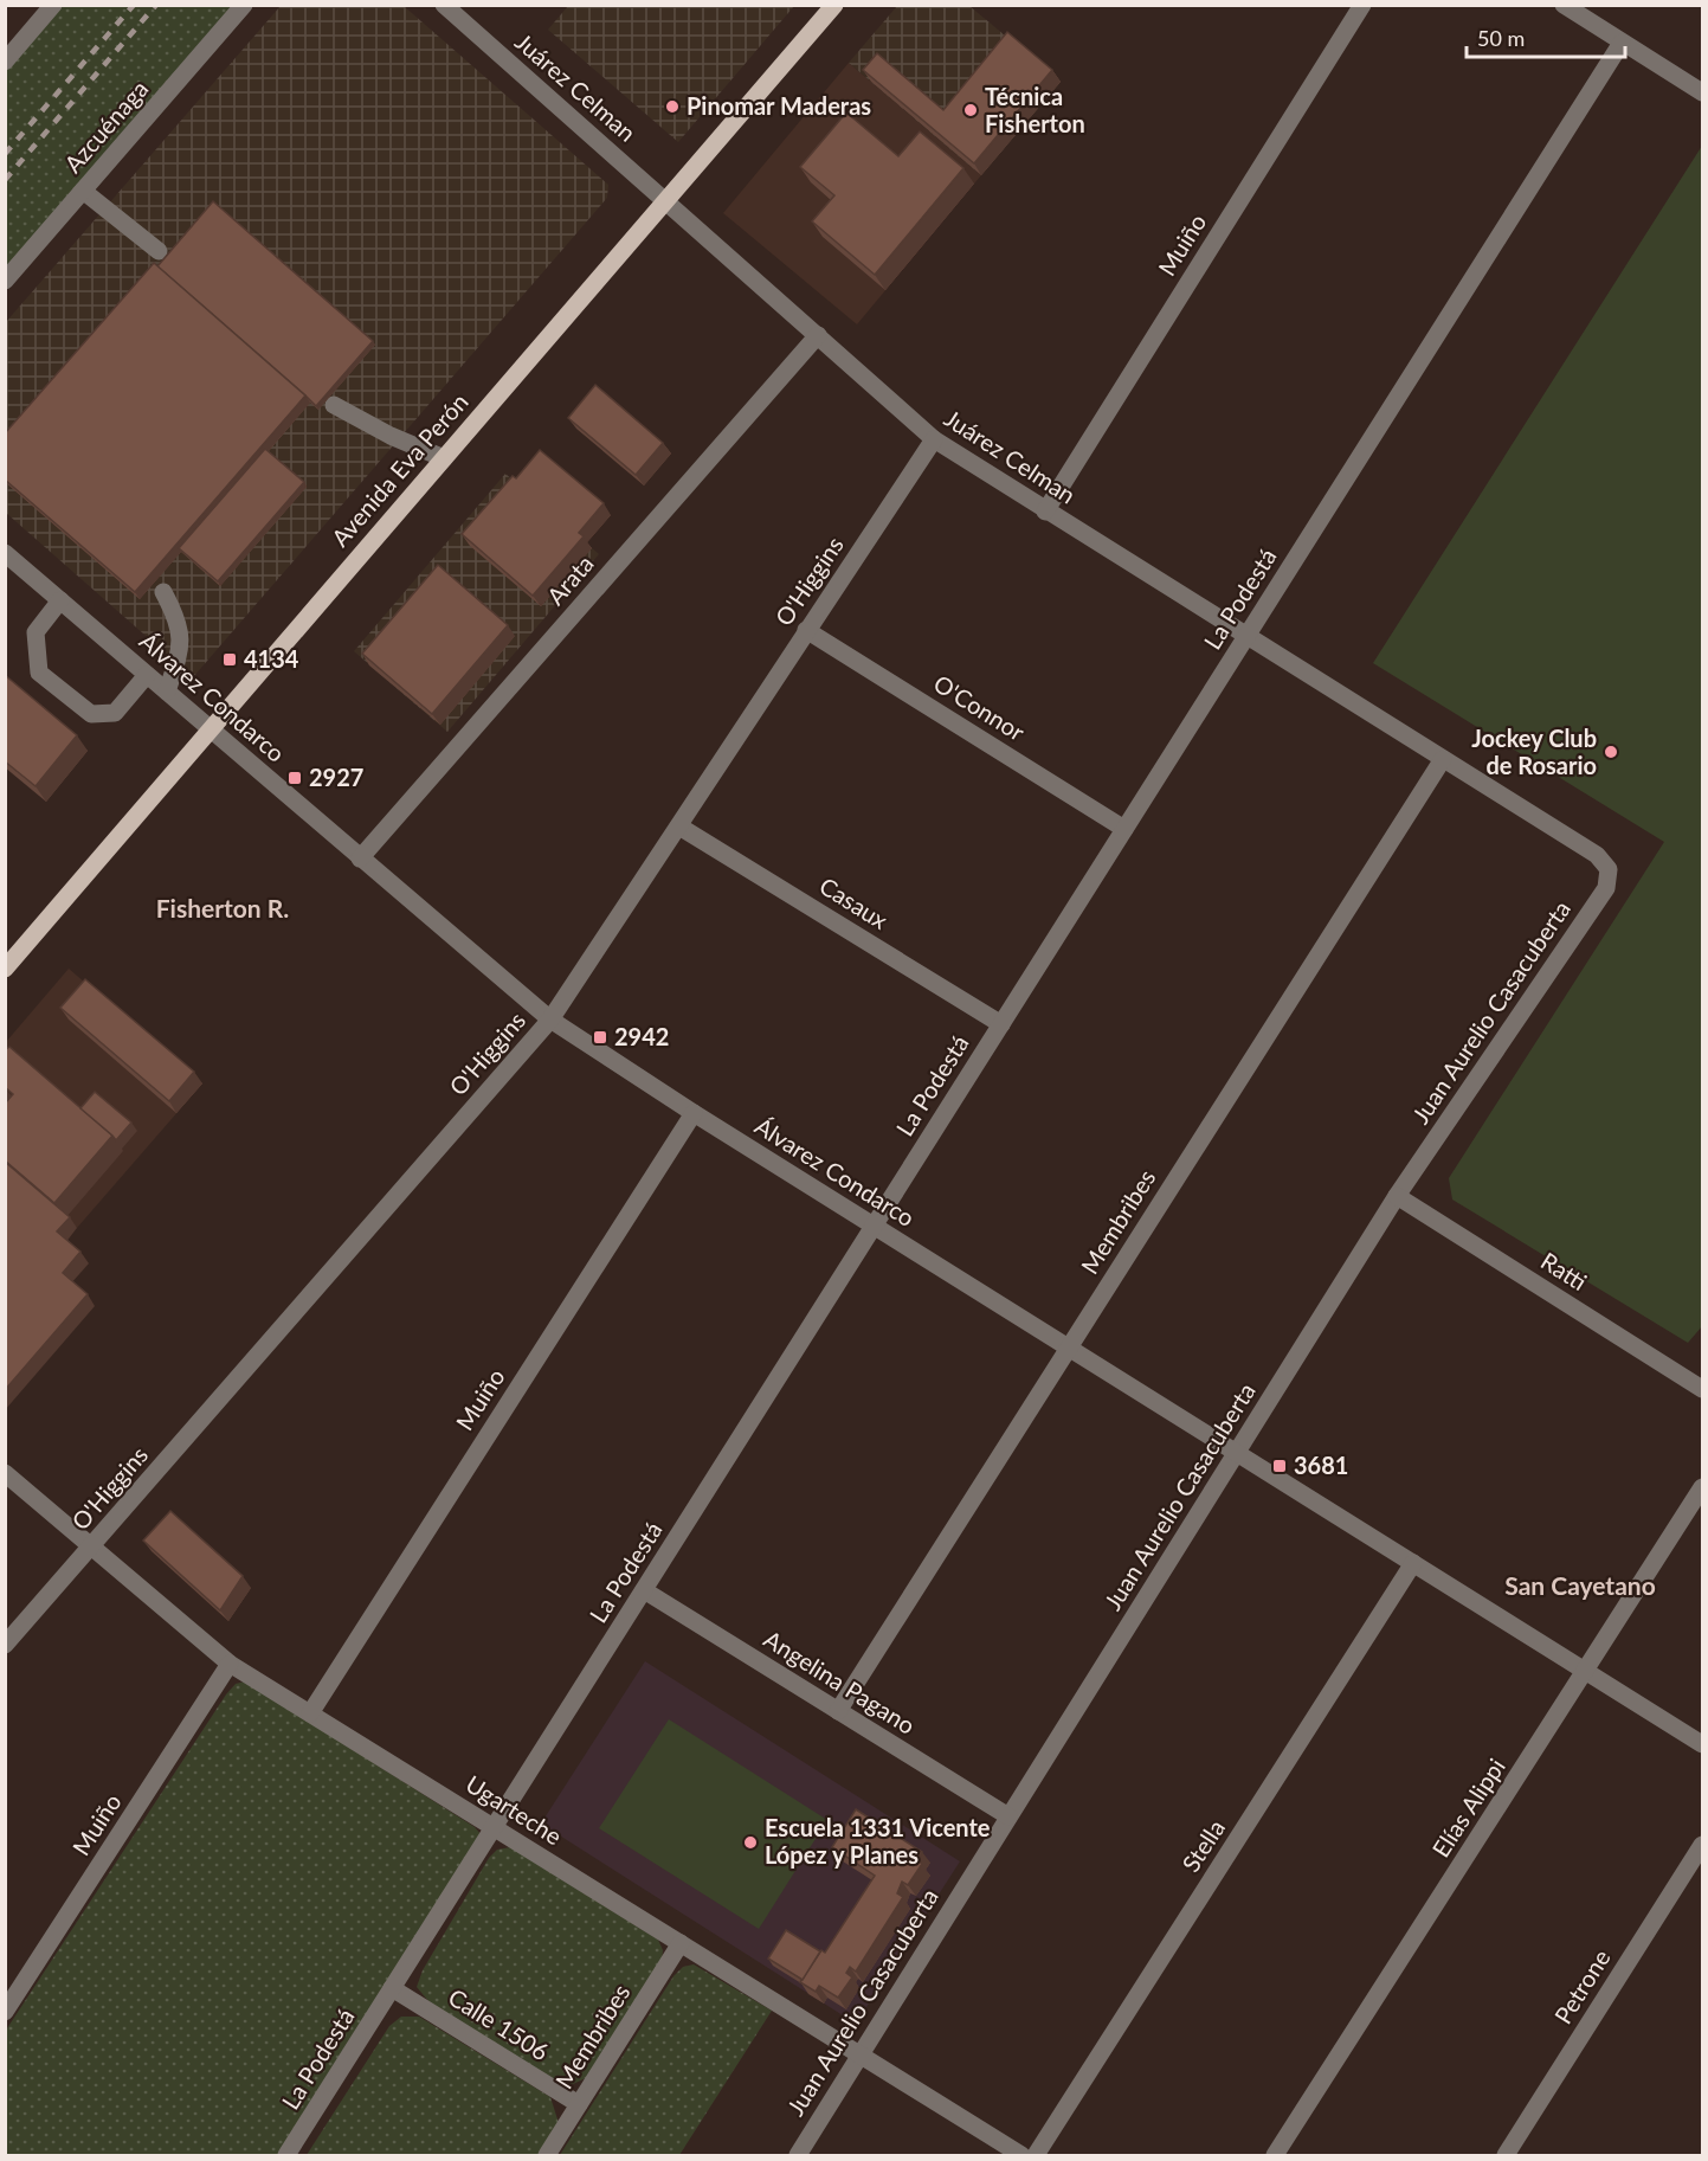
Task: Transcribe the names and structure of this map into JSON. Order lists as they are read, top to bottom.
{
  "streets": {
    "main road": ["Avenida Eva Perón"],
    "street": [
      "Juárez Celman",
      "Azcuénaga",
      "Muiño",
      "Arata",
      "O'Higgins",
      "La Podestá",
      "Álvarez Condarco",
      "O'Connor",
      "Casaux",
      "Juan Aurelio Casacuberta",
      "Membribes",
      "Ratti",
      "Angelina Pagano",
      "Elías Alippi",
      "Ugarteche",
      "Stella",
      "Petrone",
      "Calle 1506"
    ]
  },
  "crossings": [
    ["Juárez Celman", "Muiño"],
    ["Juárez Celman", "Avenida Eva Perón"],
    ["Juárez Celman", "Arata"],
    ["Juárez Celman", "O'Higgins"],
    ["Juárez Celman", "La Podestá"],
    ["Juárez Celman", "Juan Aurelio Casacuberta"],
    ["Juárez Celman", "Membribes"],
    ["Muiño", "Álvarez Condarco"],
    ["Muiño", "Ugarteche"],
    ["Avenida Eva Perón", "Álvarez Condarco"],
    ["Arata", "Álvarez Condarco"],
    ["O'Higgins", "Álvarez Condarco"],
    ["O'Higgins", "O'Connor"],
    ["O'Higgins", "Casaux"],
    ["O'Higgins", "Ugarteche"],
    ["La Podestá", "Álvarez Condarco"],
    ["La Podestá", "O'Connor"],
    ["La Podestá", "Casaux"],
    ["La Podestá", "Angelina Pagano"],
    ["La Podestá", "Ugarteche"],
    ["La Podestá", "Calle 1506"],
    ["Álvarez Condarco", "Juan Aurelio Casacuberta"],
    ["Álvarez Condarco", "Membribes"],
    ["Álvarez Condarco", "Elías Alippi"],
    ["Álvarez Condarco", "Stella"],
    ["Juan Aurelio Casacuberta", "Ratti"],
    ["Juan Aurelio Casacuberta", "Angelina Pagano"],
    ["Juan Aurelio Casacuberta", "Ugarteche"],
    ["Membribes", "Angelina Pagano"],
    ["Membribes", "Ugarteche"],
    ["Membribes", "Calle 1506"]
  ],
  "districts": ["Fisherton R.", "San Cayetano"],
  "places": {
    "other": [
      "Pinomar Maderas",
      "Técnica Fisherton",
      "Jockey Club de Rosario",
      "Escuela 1331 Vicente López y Planes"
    ],
    "transit": [
      "4134",
      "2927",
      "2942",
      "3681"
    ]
  },
  "scale_bar": "50 m"
}
